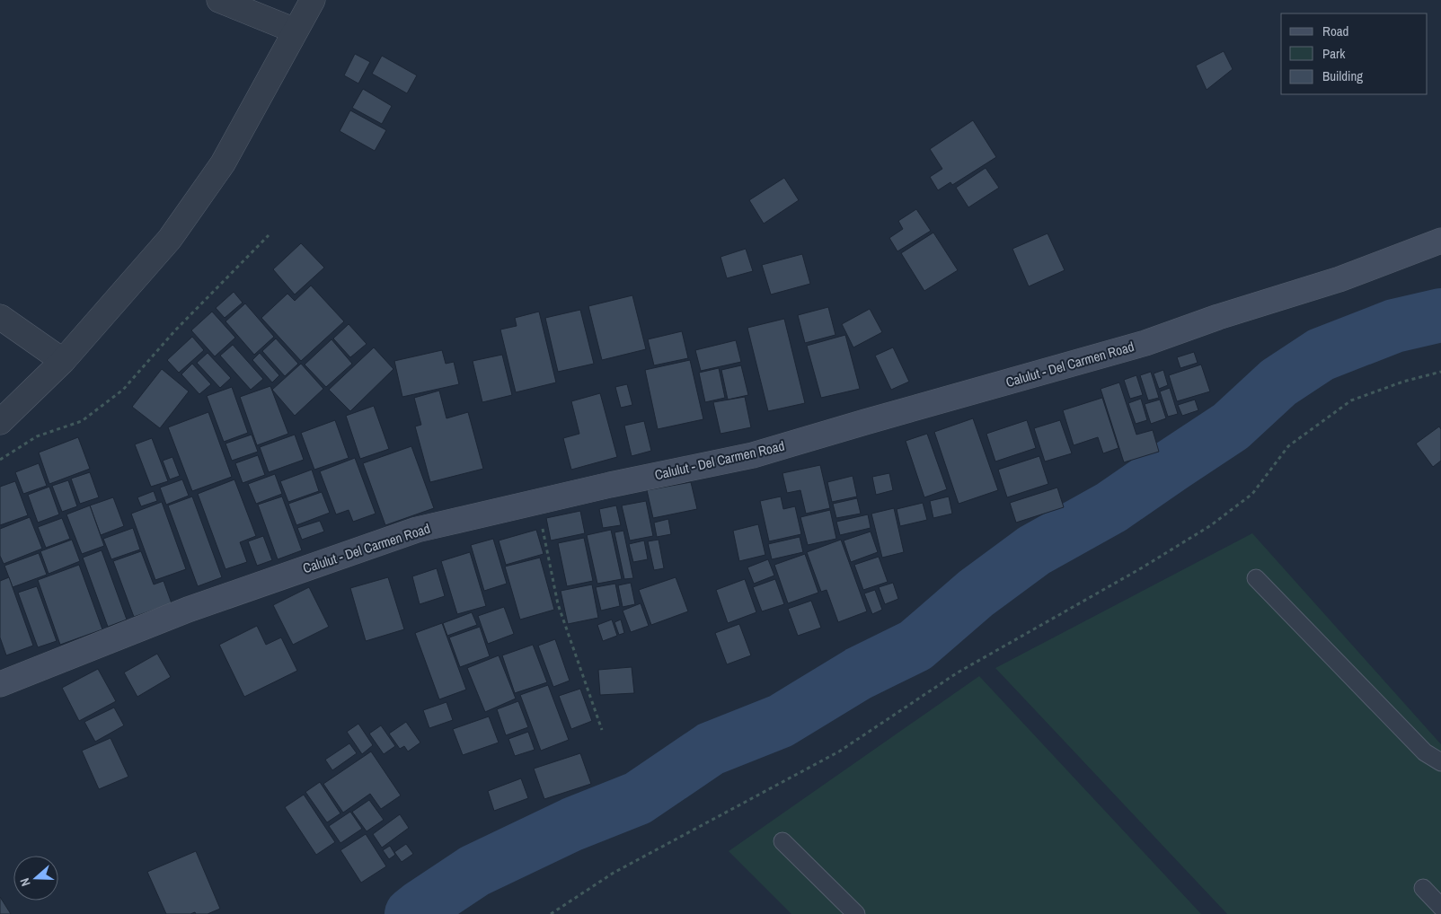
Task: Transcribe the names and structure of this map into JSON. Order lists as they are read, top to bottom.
{
  "streets": {
    "main road": ["Calulut - Del Carmen Road"]
  },
  "legend": ["Road", "Park", "Building"],
  "north": "left"
}
